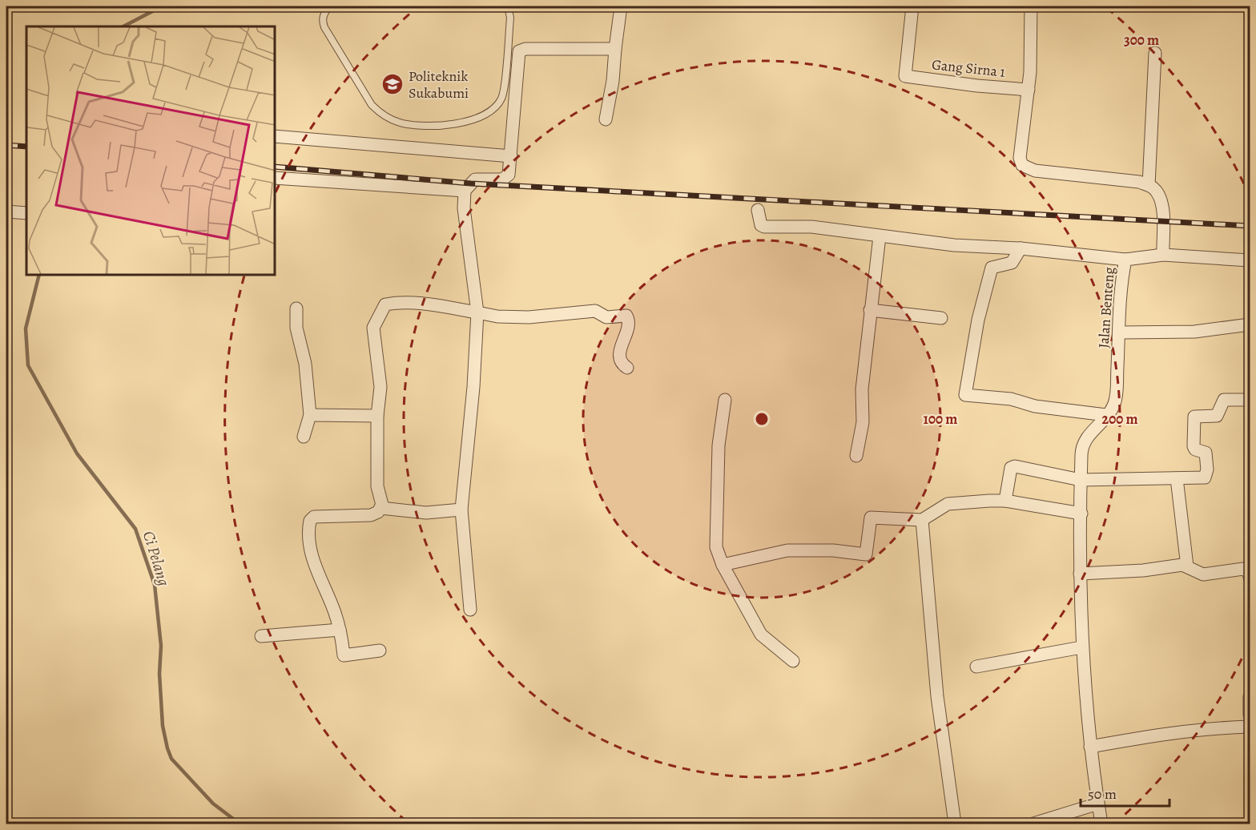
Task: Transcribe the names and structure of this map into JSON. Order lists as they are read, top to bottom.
{
  "streets": {
    "street": ["Gang Sirna 1", "Jalan Benteng"]
  },
  "water": ["Ci Pelang"],
  "places": {
    "school or university": ["Politeknik Sukabumi"]
  },
  "scale_bar": "50 m",
  "rings": ["300 m", "100 m", "200 m"]
}
